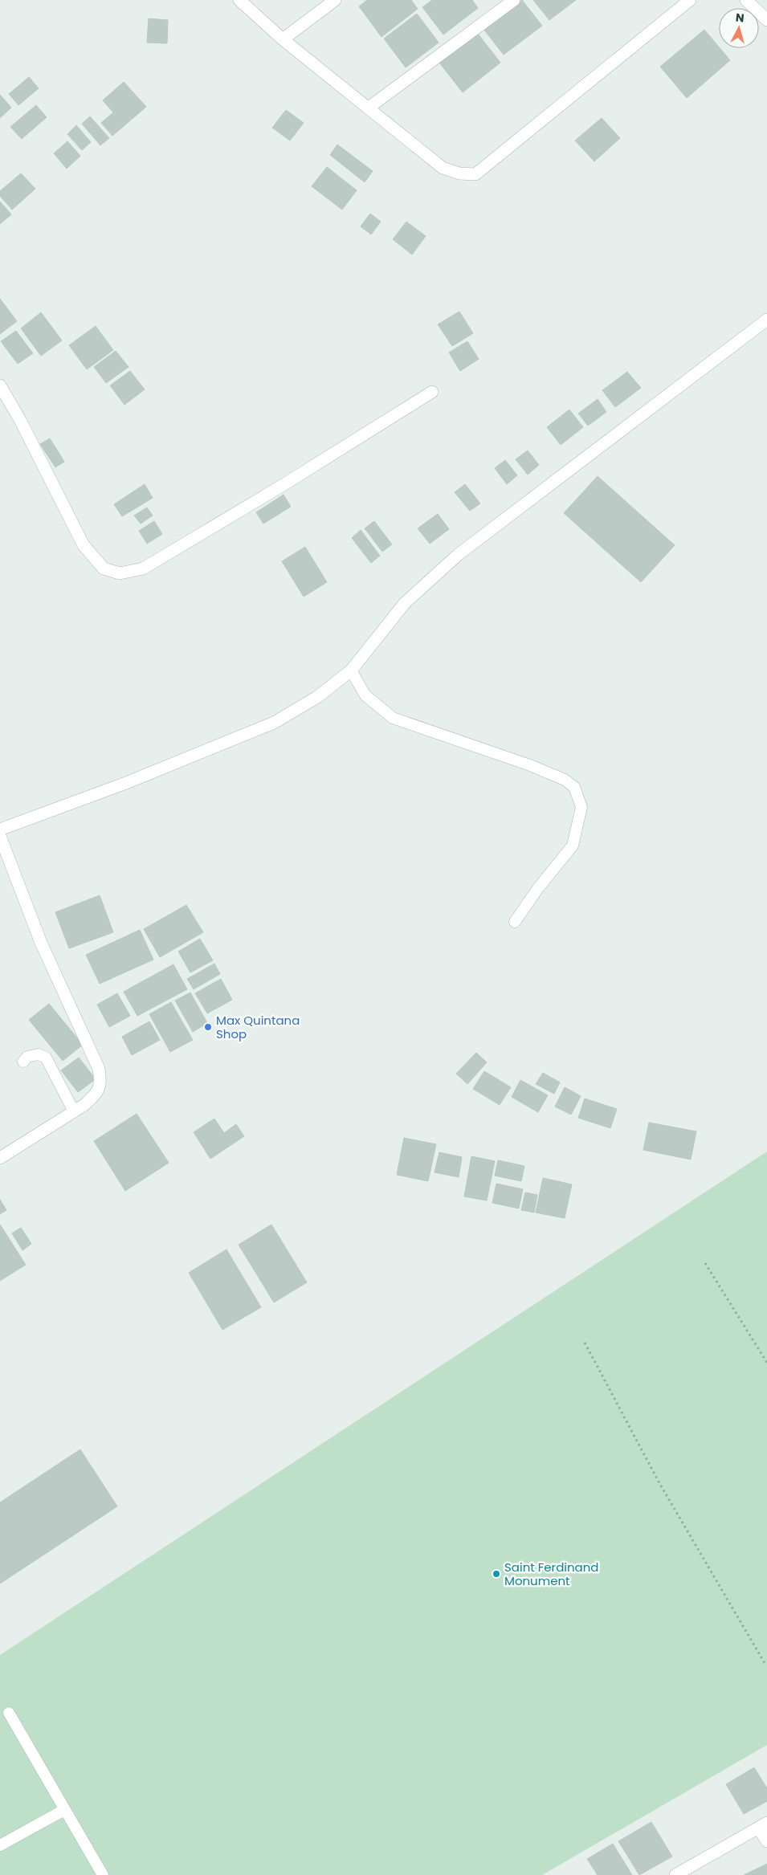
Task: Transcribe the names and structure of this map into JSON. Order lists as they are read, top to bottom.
{
  "places": ["Max Quintana Shop", "Saint Ferdinand Monument"],
  "north": "top"
}
